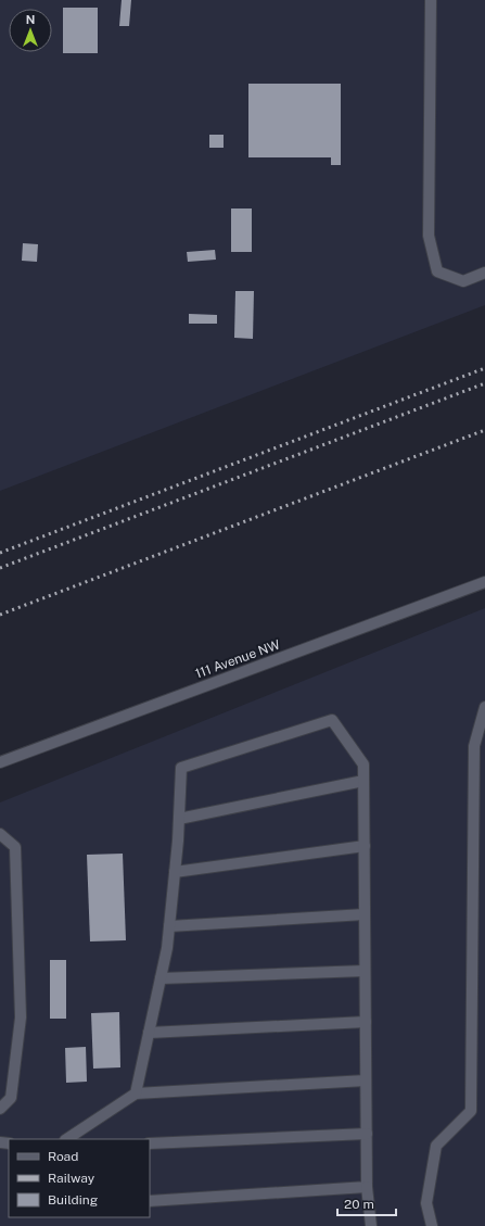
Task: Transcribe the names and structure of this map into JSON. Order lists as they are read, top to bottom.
{
  "streets": {
    "street": ["111 Avenue NW"]
  },
  "legend": ["Road", "Railway", "Building"],
  "scale_bar": "20 m",
  "north": "top"
}
